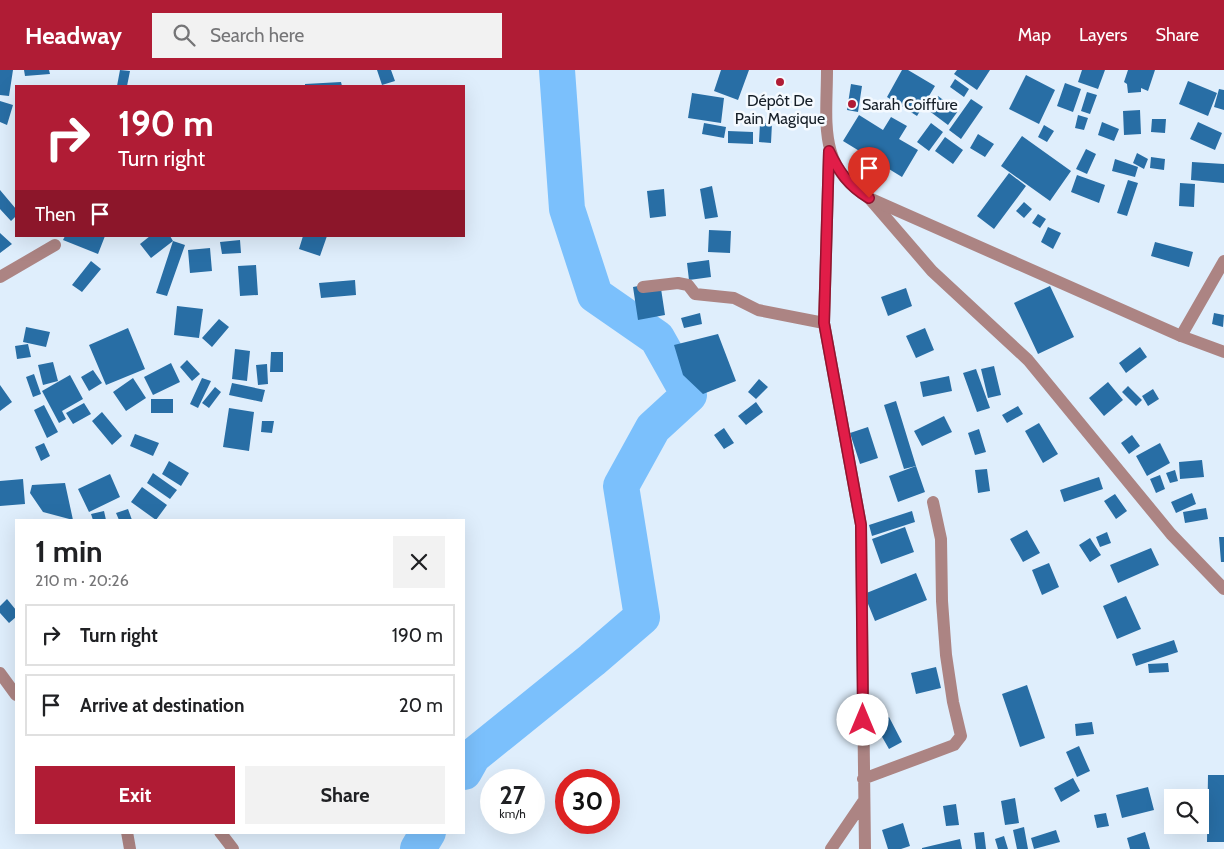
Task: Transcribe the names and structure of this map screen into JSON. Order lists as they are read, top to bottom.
{
  "places": ["Dépôt De Pain Magique", "Sarah Coiffure"],
  "page": {
    "header": "Headway",
    "search": "Search here",
    "nav": ["Map", "Layers", "Share"],
    "turn": ["190 m", "Turn right"],
    "then": "Then",
    "heading": ["1 min", "210 m · 20:26"],
    "list": [
      {
        "name": "Turn right",
        "value": "190 m"
      },
      {
        "name": "Arrive at destination",
        "value": "20 m"
      }
    ],
    "buttons": ["Exit", "Share"],
    "speed": "27 km/h",
    "limit": "30"
  }
}
